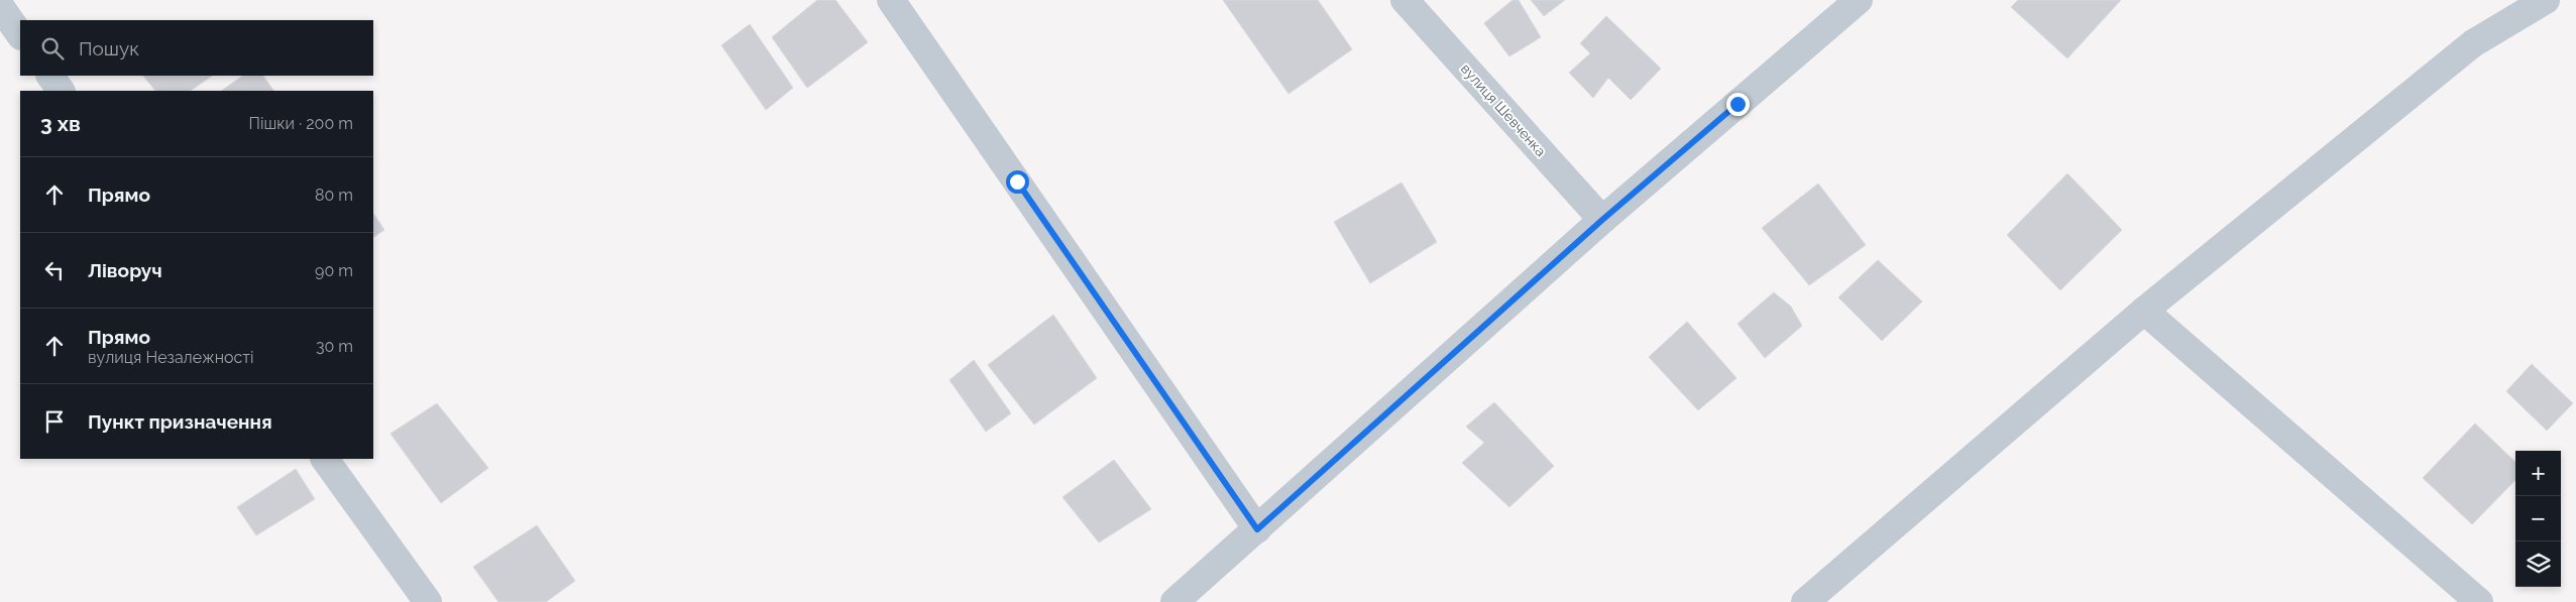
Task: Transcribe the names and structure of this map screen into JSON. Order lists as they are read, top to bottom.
{
  "streets": {
    "street": ["вулиця Шевченка"]
  },
  "page": {
    "search": "Пошук",
    "heading": ["3 хв", "Пішки · 200 m"],
    "list": [
      ["Прямо", "80 m"],
      ["Ліворуч", "90 m"],
      ["Прямо", "вулиця Незалежності", "30 m"],
      "Пункт призначення"
    ],
    "map_buttons": ["+", "−"]
  }
}
